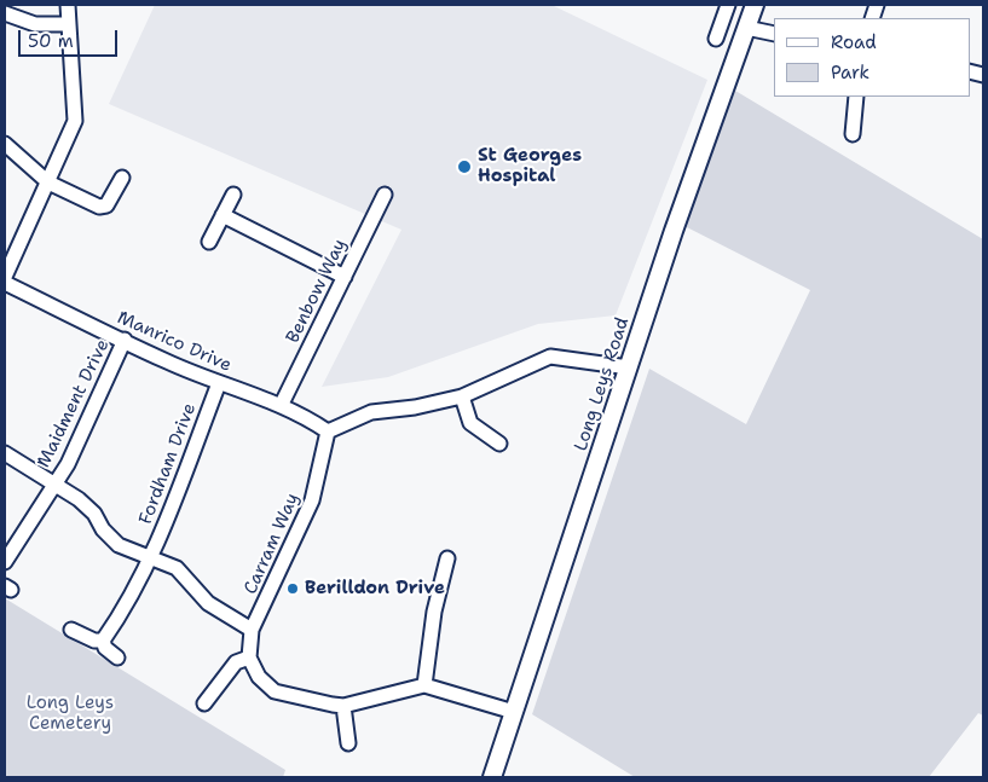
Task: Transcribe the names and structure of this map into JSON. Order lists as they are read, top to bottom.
{
  "streets": {
    "street": [
      "Benbow Way",
      "Manrico Drive",
      "Long Leys Road",
      "Maidment Drive",
      "Fordham Drive",
      "Carram Way"
    ]
  },
  "crossings": [
    ["Benbow Way", "Manrico Drive"],
    ["Manrico Drive", "Maidment Drive"],
    ["Manrico Drive", "Fordham Drive"],
    ["Manrico Drive", "Carram Way"]
  ],
  "parks": ["Long Leys Cemetery"],
  "places": ["St Georges Hospital", "Berilldon Drive"],
  "legend": ["Road", "Park"],
  "scale_bar": "50 m"
}
